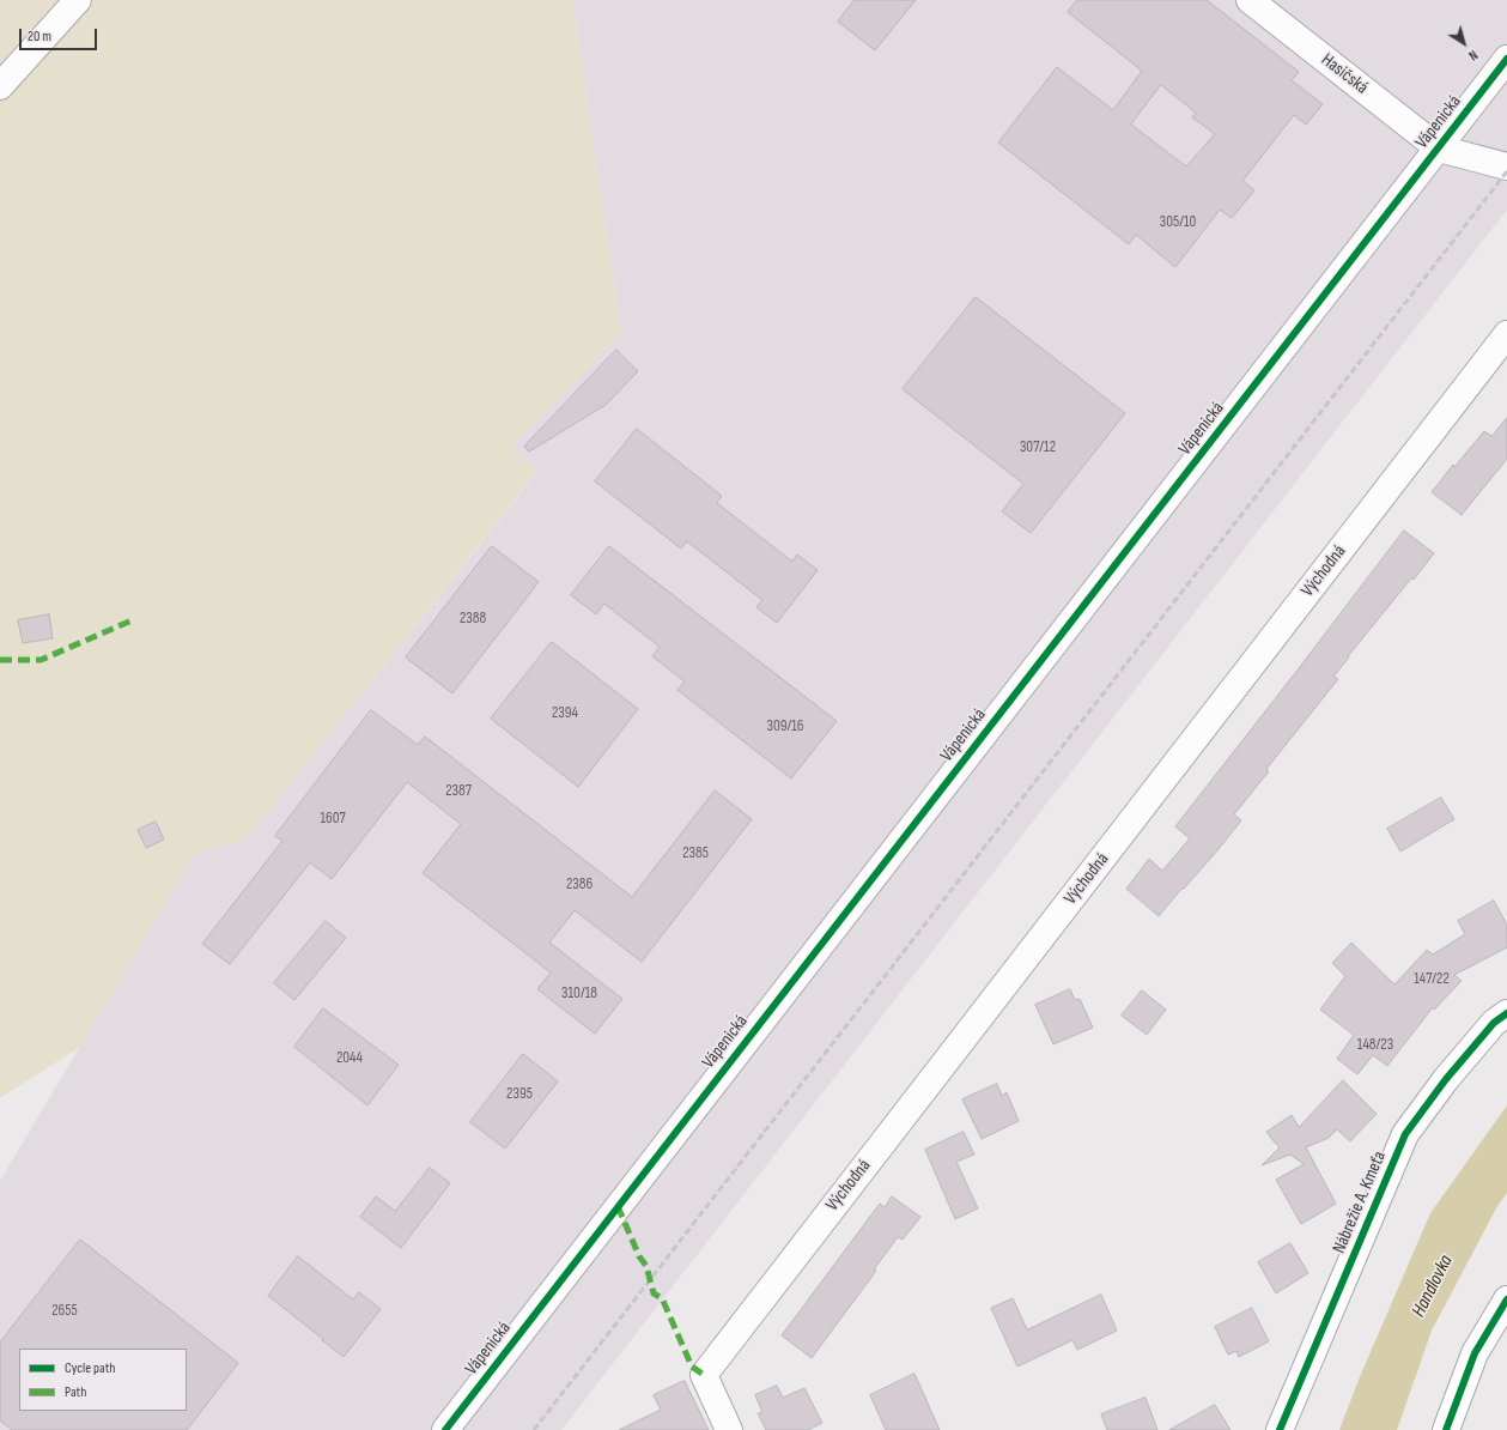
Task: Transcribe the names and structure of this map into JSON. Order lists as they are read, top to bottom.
{
  "streets": {
    "street": [
      "Hasičská",
      "Vápenická",
      "Východná",
      "Nábrežie A. Kmeťa"
    ]
  },
  "crossings": [
    ["Hasičská", "Vápenická"]
  ],
  "water": ["Handlovka"],
  "house_numbers": [
    "305/10",
    "307/12",
    "2388",
    "2394",
    "309/16",
    "2387",
    "1607",
    "2385",
    "2386",
    "147/22",
    "310/18",
    "148/23",
    "2044",
    "2395",
    "2655"
  ],
  "legend": ["Cycle path", "Path"],
  "scale_bar": "20 m",
  "north": "bottom right"
}
